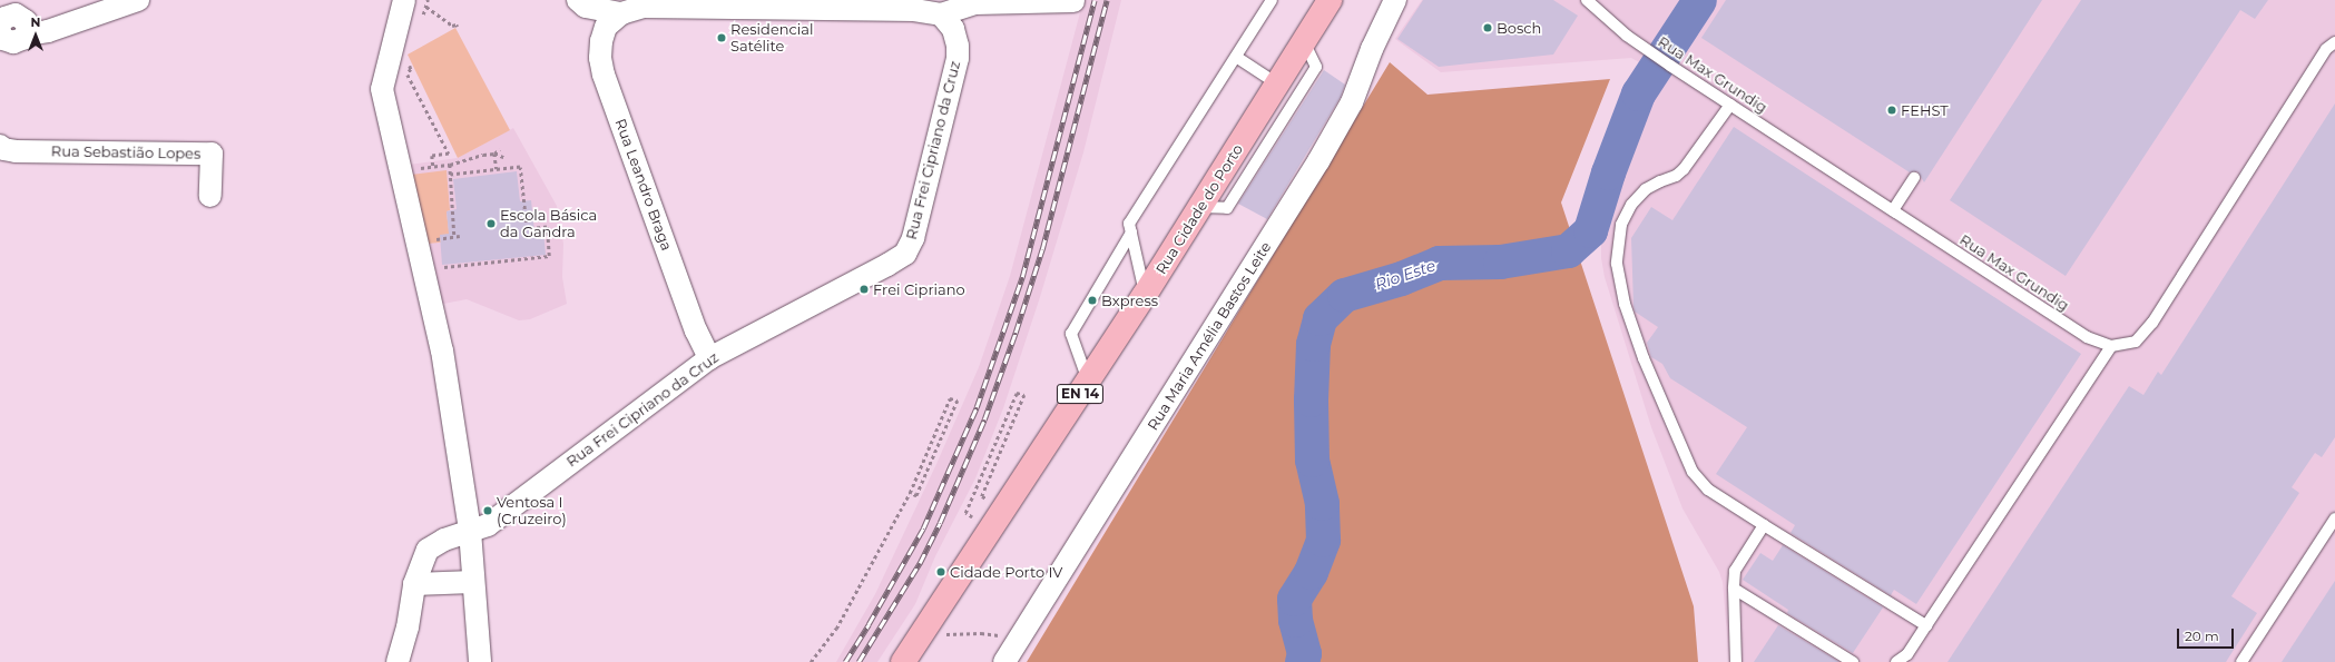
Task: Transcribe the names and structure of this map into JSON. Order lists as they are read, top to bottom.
{
  "streets": {
    "main road": ["Rua Cidade do Porto", "EN 14"],
    "street": [
      "Rua Frei Cipriano da Cruz",
      "Rua Sebastião Lopes",
      "Rua Leandro Braga",
      "Rua Maria Amélia Bastos Leite"
    ],
    "lane": ["Rua Max Grundig"]
  },
  "crossings": [
    ["Rua Frei Cipriano da Cruz", "Rua Leandro Braga"]
  ],
  "water": ["Rio Este"],
  "places": [
    "Bosch",
    "Residencial Satélite",
    "FEHST",
    "Escola Básica da Gandra",
    "Frei Cipriano",
    "Bxpress",
    "Ventosa I (Cruzeiro)",
    "Cidade Porto IV"
  ],
  "scale_bar": "20 m",
  "north": "top"
}
